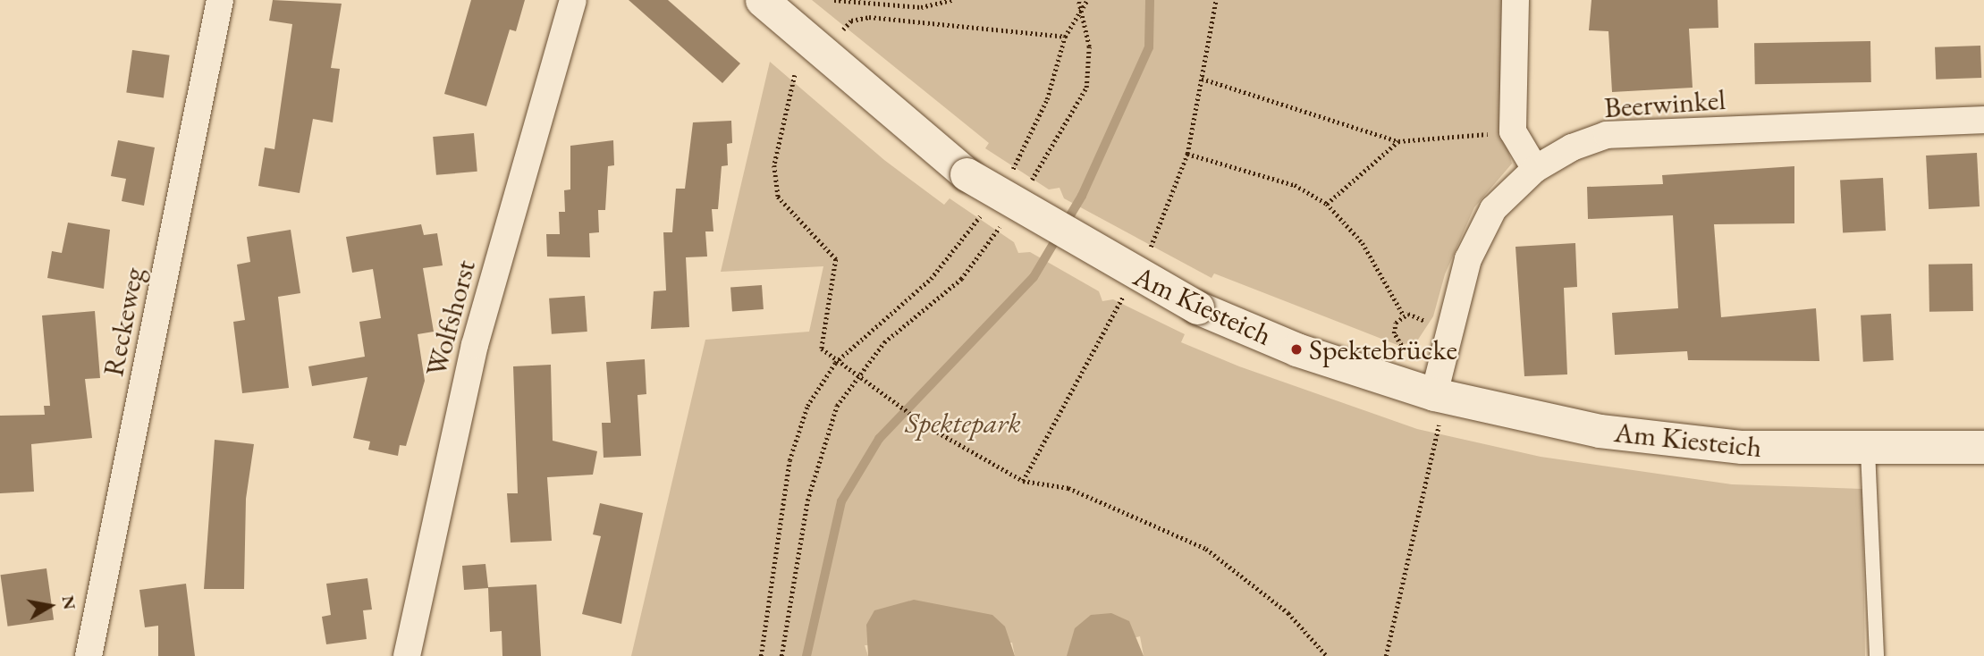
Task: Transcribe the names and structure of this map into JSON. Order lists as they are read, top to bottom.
{
  "streets": {
    "street": [
      "Beerwinkel",
      "Am Kiesteich",
      "Wolfshorst",
      "Reckeweg"
    ]
  },
  "crossings": [
    ["Beerwinkel", "Am Kiesteich"]
  ],
  "parks": ["Spektepark"],
  "places": ["Spektebrücke"],
  "north": "right"
}
